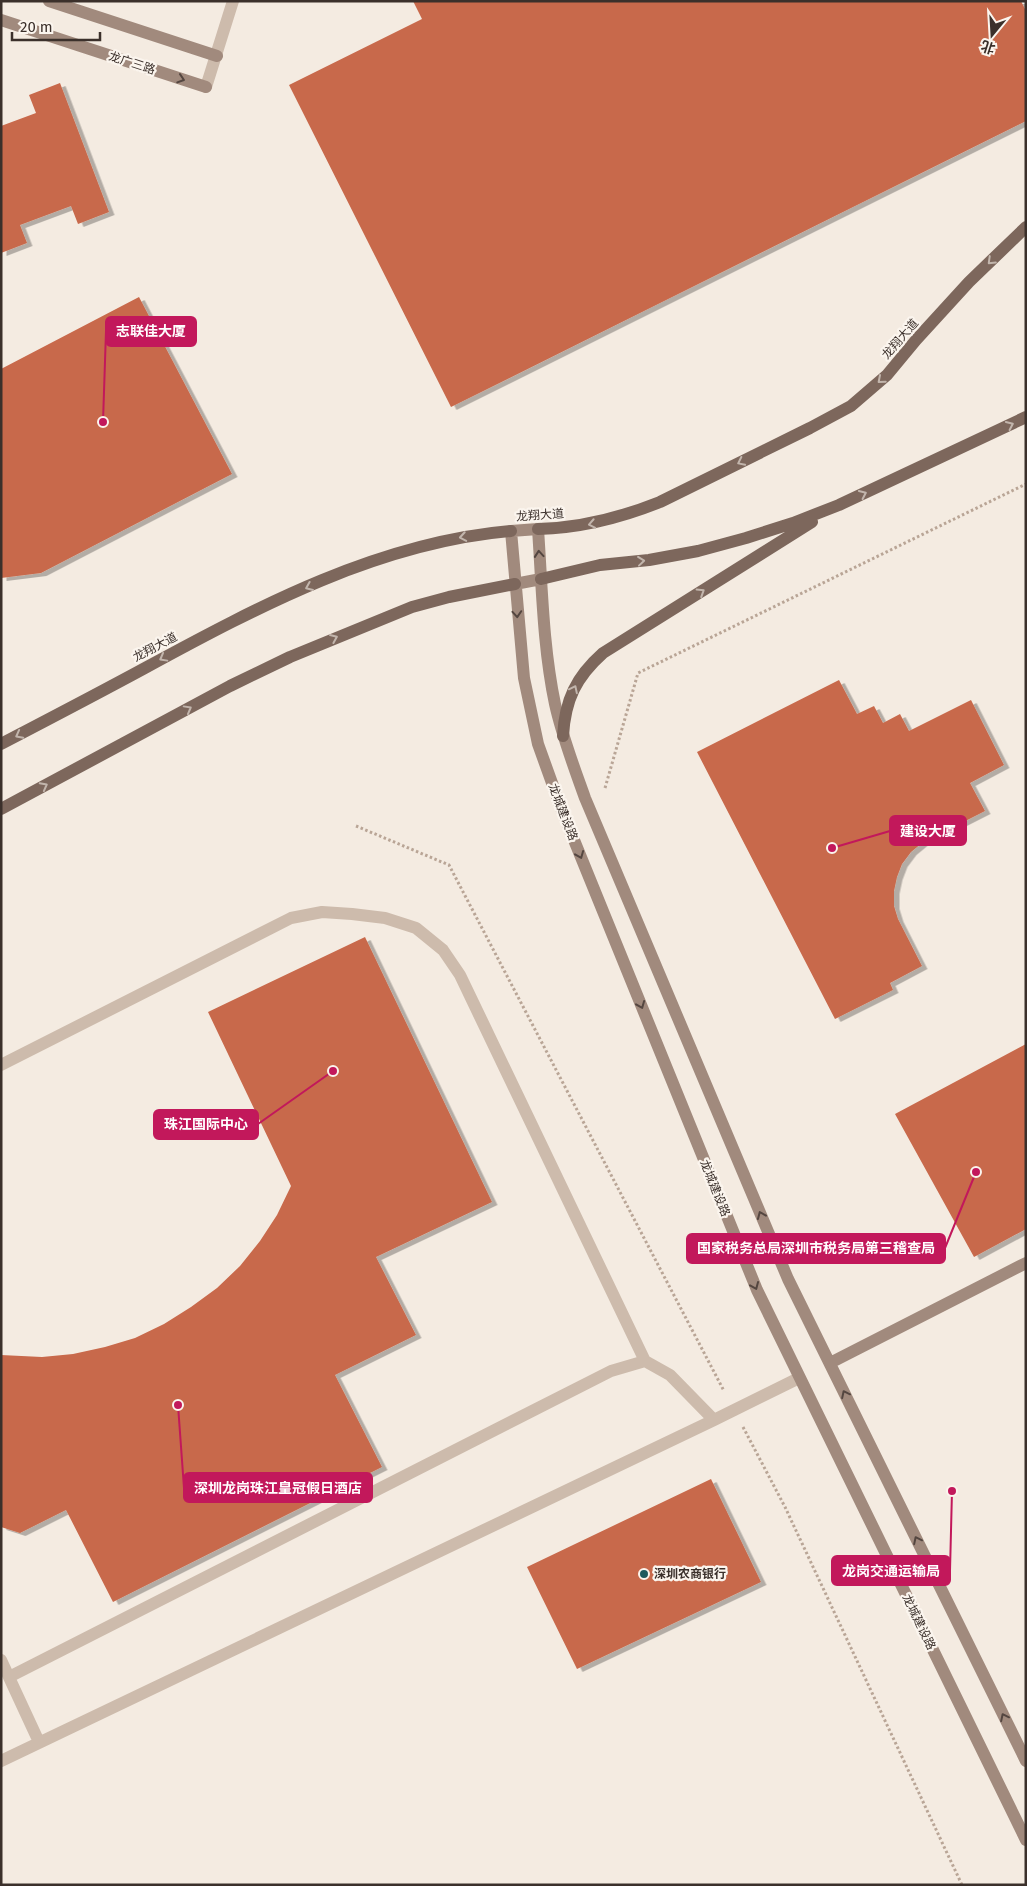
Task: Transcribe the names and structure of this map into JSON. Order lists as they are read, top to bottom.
{
  "streets": {
    "main road": ["龙广三路", "龙翔大道", "龙城建设路"]
  },
  "crossings": [
    ["龙翔大道", "龙城建设路"]
  ],
  "places": [
    "志联佳大厦",
    "建设大厦",
    "珠江国际中心",
    "国家税务总局深圳市税务局第三稽查局",
    "深圳龙岗珠江皇冠假日酒店",
    "龙岗交通运输局",
    "深圳农商银行"
  ],
  "scale_bar": "20 m",
  "north": "bottom"
}
